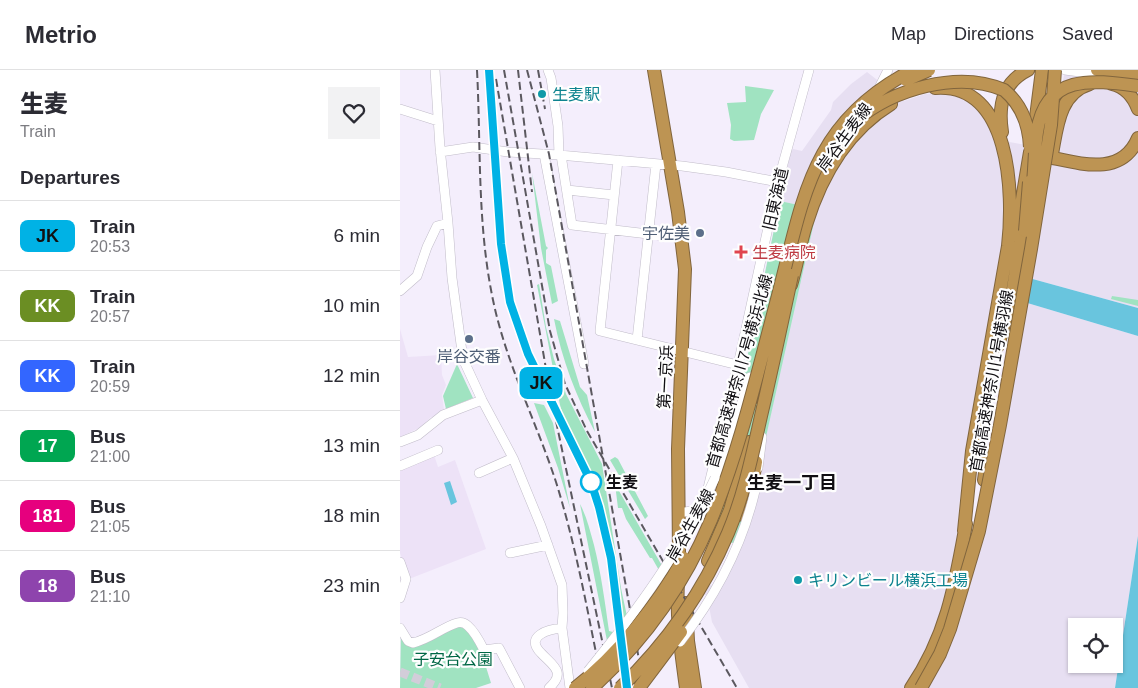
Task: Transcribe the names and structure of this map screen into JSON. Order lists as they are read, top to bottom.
{
  "streets": {
    "highway": ["首都高速神奈川7号横浜北線", "第一京浜", "首都高速神奈川1号横羽線"],
    "street": ["岸谷生麦線", "旧東海道"]
  },
  "crossings": [
    ["岸谷生麦線", "首都高速神奈川7号横浜北線"],
    ["旧東海道", "第一京浜"]
  ],
  "districts": ["生麦一丁目"],
  "parks": ["子安台公園"],
  "places": {
    "other": [
      "生麦駅",
      "宇佐美",
      "岸谷交番",
      "生麦",
      "キリンビール横浜工場"
    ],
    "health": ["生麦病院"]
  },
  "page": {
    "header": "Metrio",
    "nav": ["Map", "Directions", "Saved"],
    "heading": [
      ["生麦", "Train"],
      "Departures"
    ],
    "on_map": "JK",
    "list": [
      {
        "mark": "JK",
        "name": "Train",
        "note": "20:53",
        "value": "6 min"
      },
      {
        "mark": "KK",
        "name": "Train",
        "note": "20:57",
        "value": "10 min"
      },
      {
        "mark": "KK",
        "name": "Train",
        "note": "20:59",
        "value": "12 min"
      },
      {
        "mark": "17",
        "name": "Bus",
        "note": "21:00",
        "value": "13 min"
      },
      {
        "mark": "181",
        "name": "Bus",
        "note": "21:05",
        "value": "18 min"
      },
      {
        "mark": "18",
        "name": "Bus",
        "note": "21:10",
        "value": "23 min"
      }
    ]
  }
}
